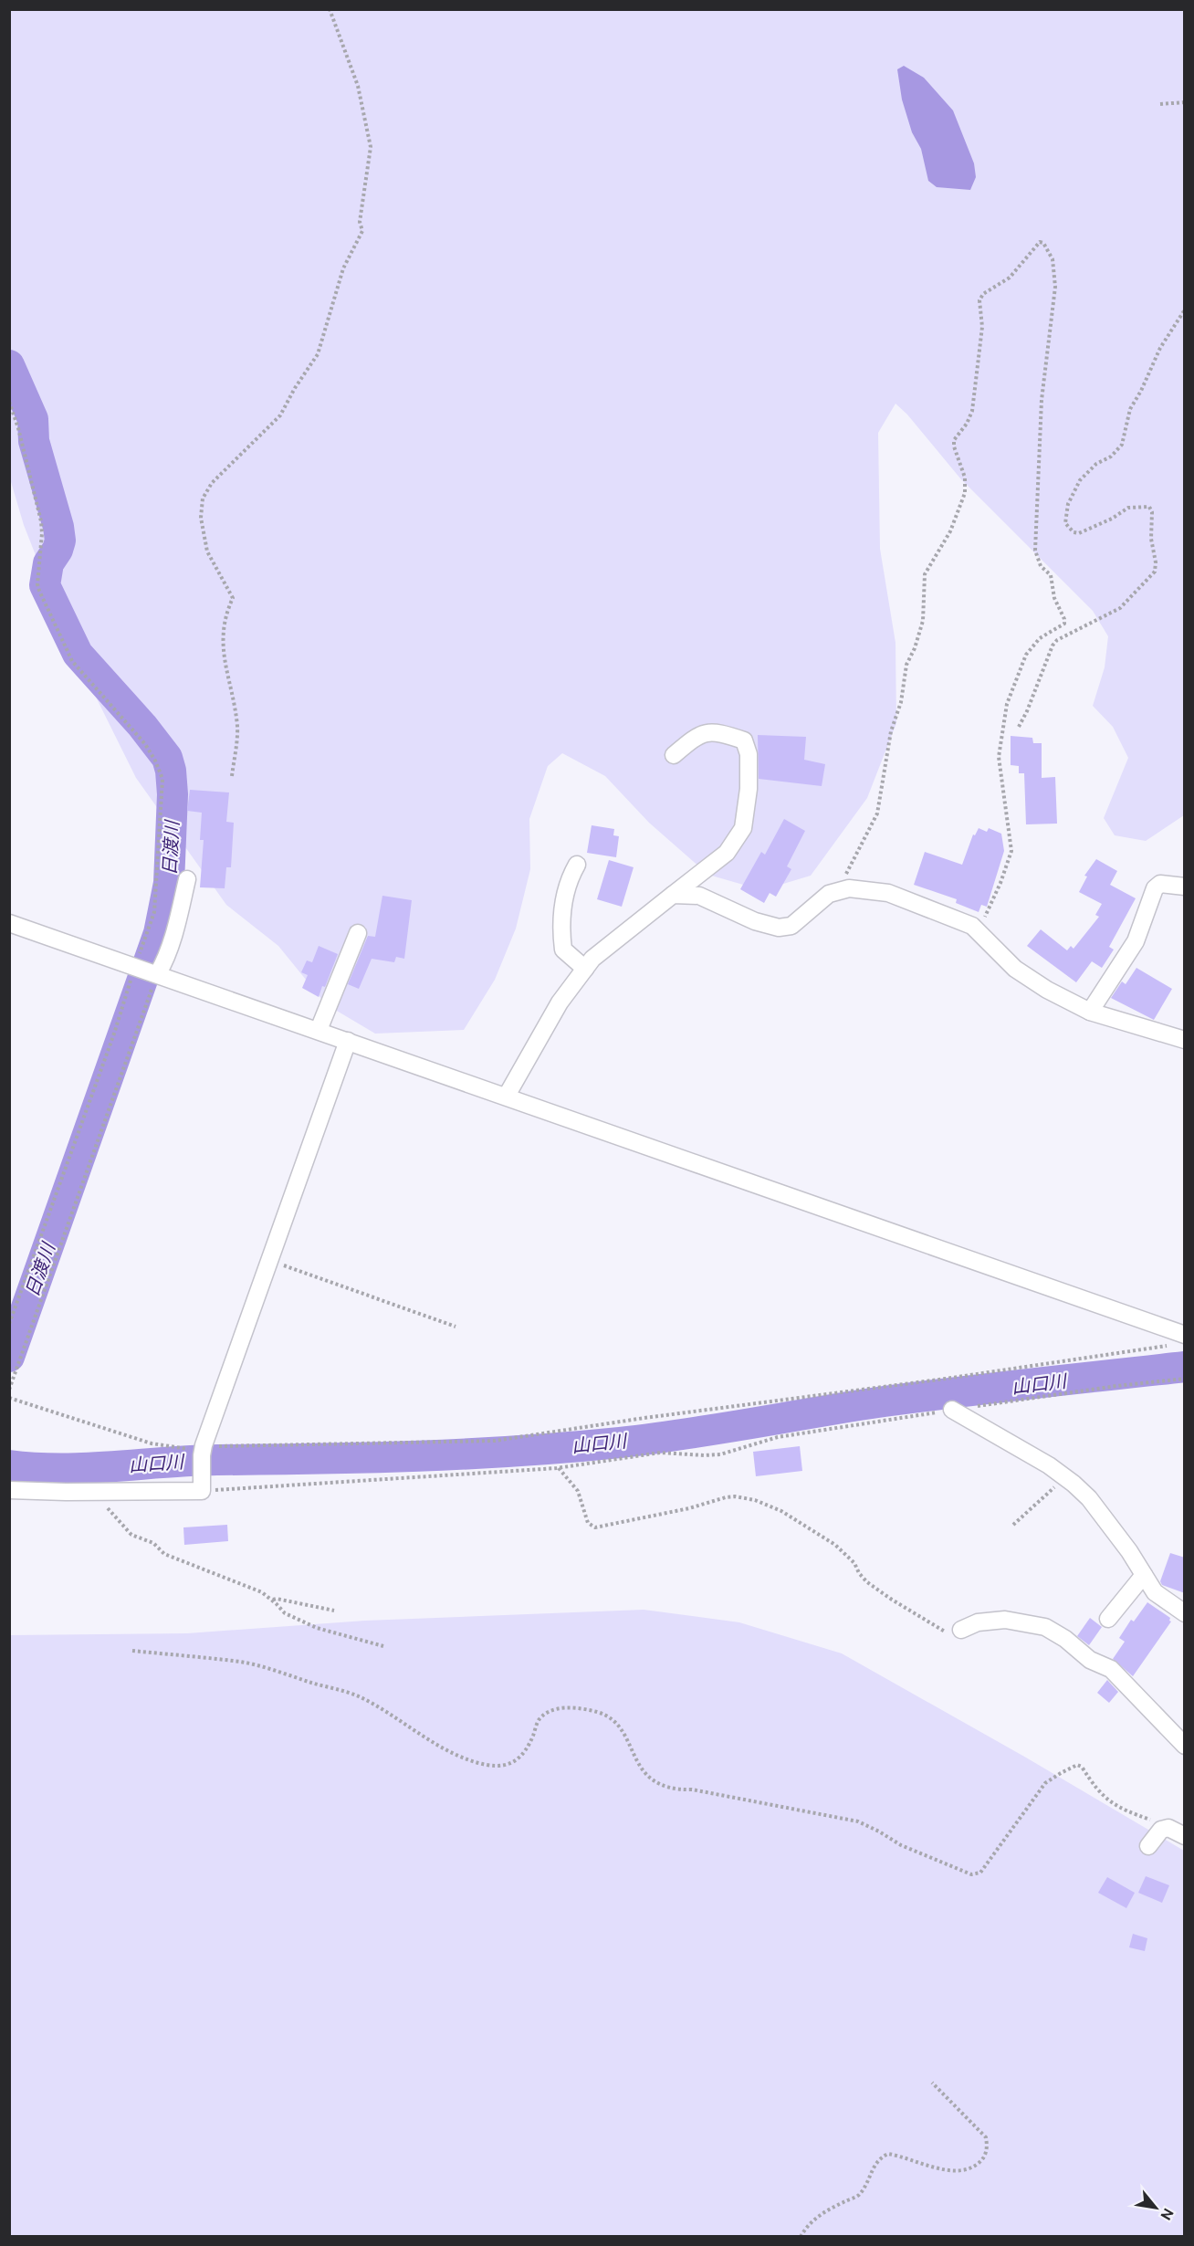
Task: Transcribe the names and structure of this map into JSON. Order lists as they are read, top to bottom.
{
  "water": ["日渡川", "山口川"],
  "north": "bottom right"
}
